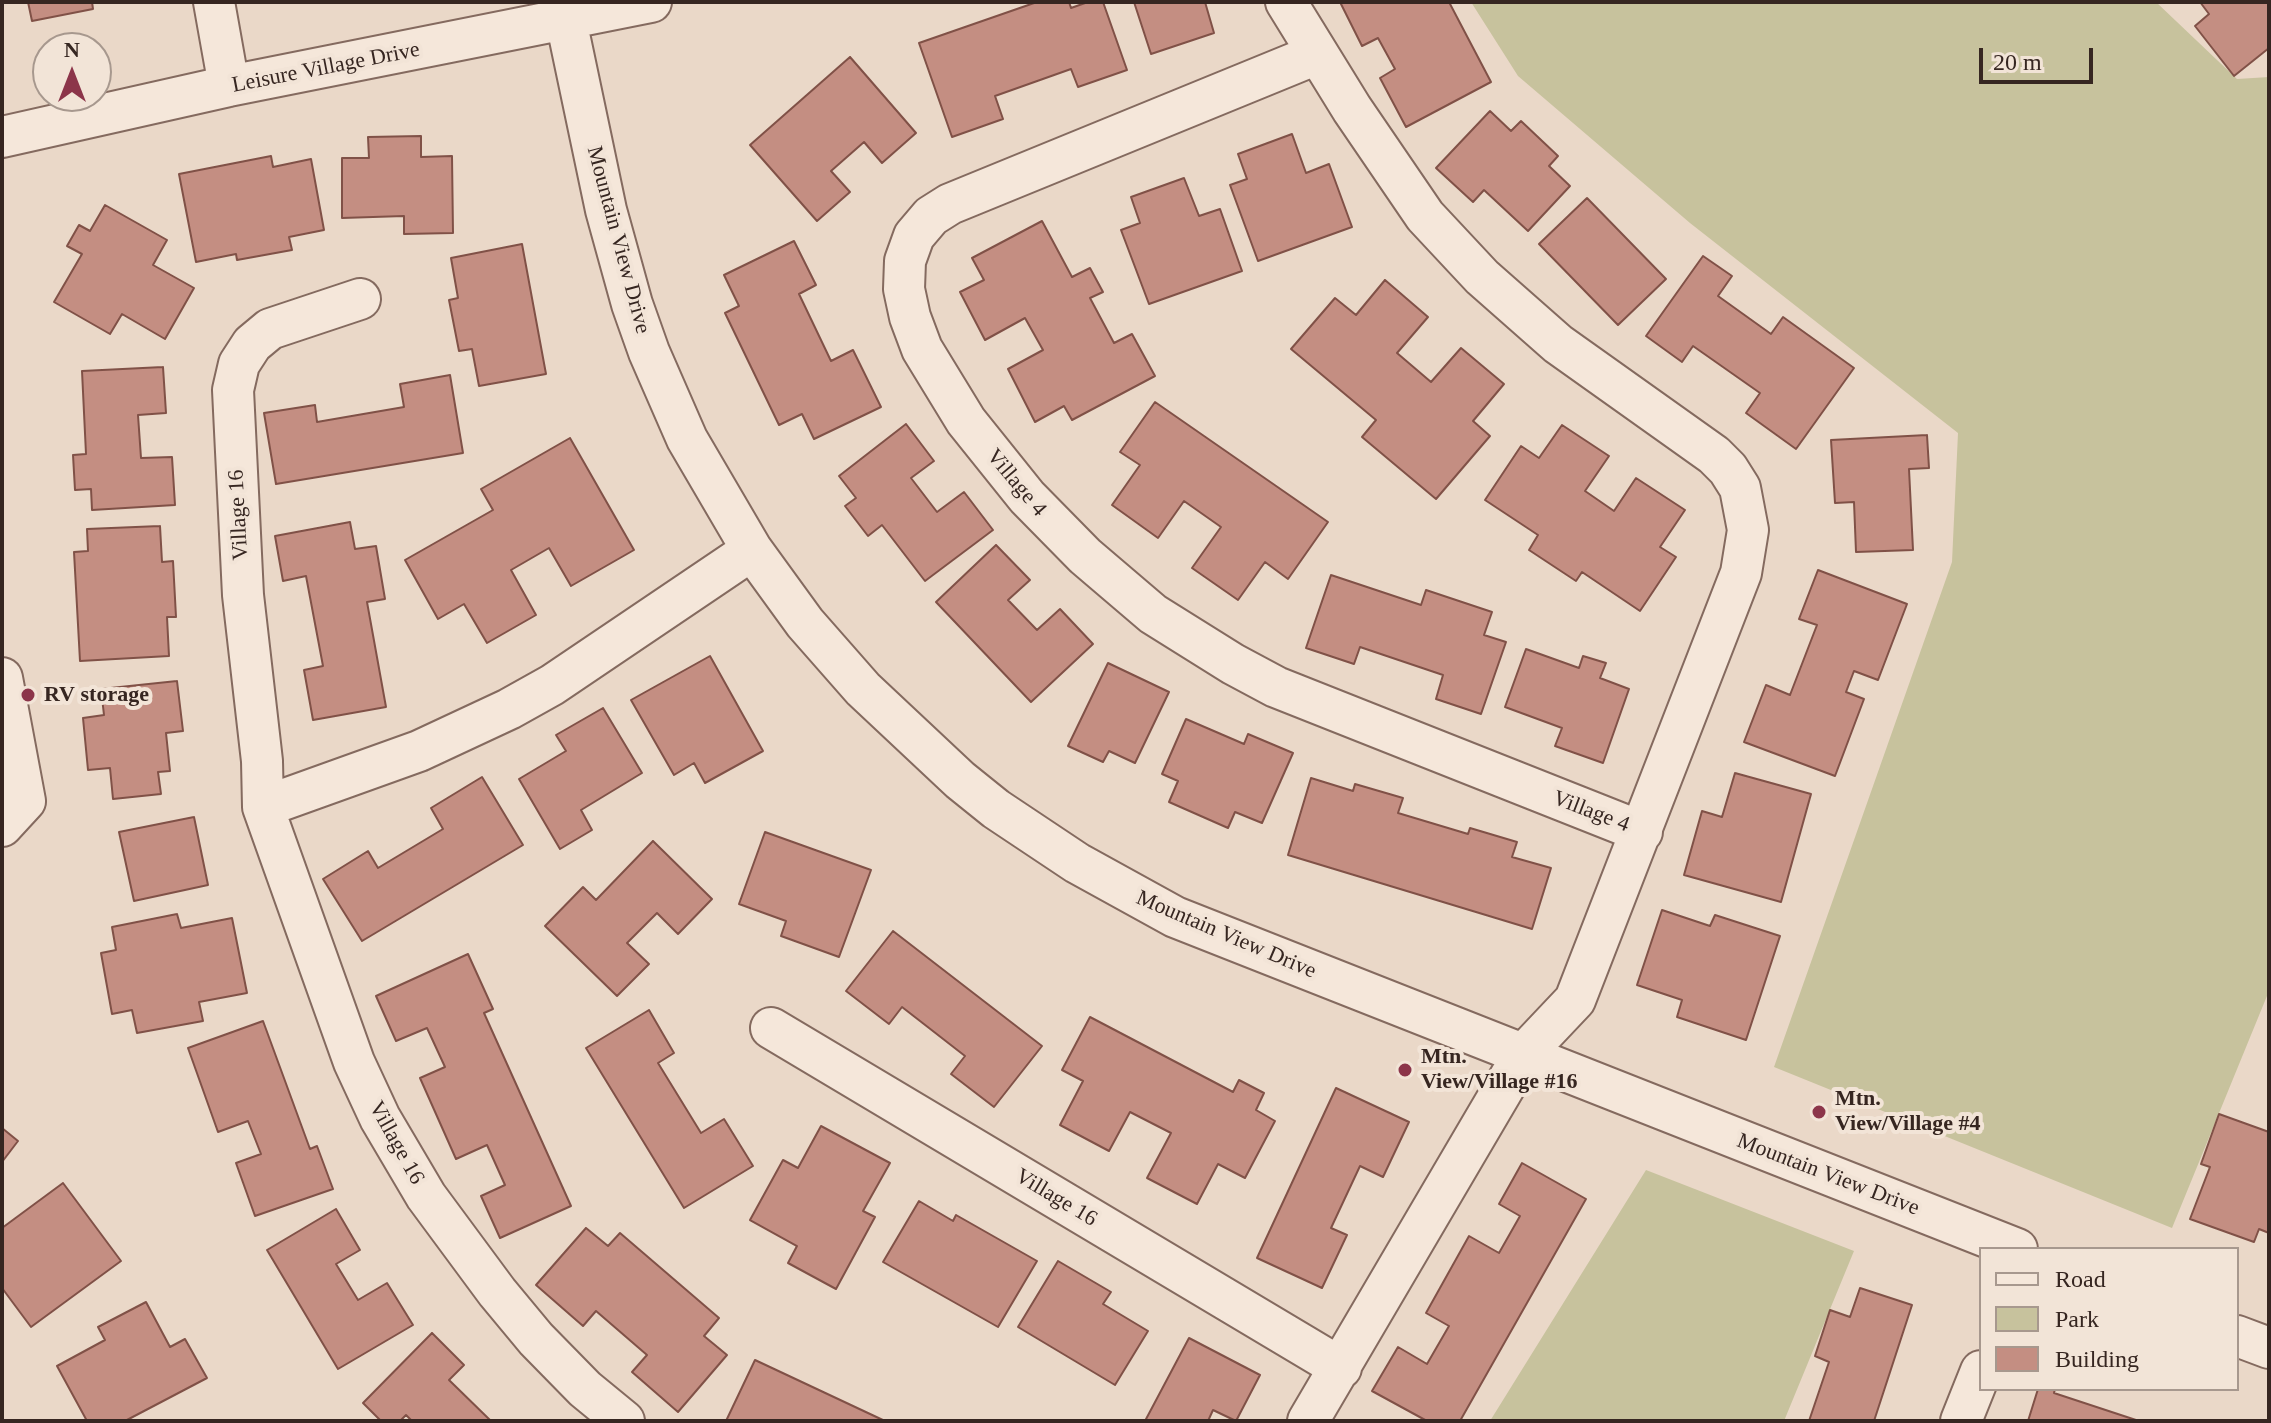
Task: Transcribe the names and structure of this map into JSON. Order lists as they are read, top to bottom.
{
  "streets": {
    "street": [
      "Leisure Village Drive",
      "Mountain View Drive",
      "Village 4",
      "Village 16"
    ]
  },
  "crossings": [
    ["Leisure Village Drive", "Mountain View Drive"],
    ["Mountain View Drive", "Village 4"]
  ],
  "places": ["RV storage", "Mtn. View/Village #16", "Mtn. View/Village #4"],
  "legend": ["Road", "Park", "Building"],
  "scale_bar": "20 m",
  "north": "top"
}
